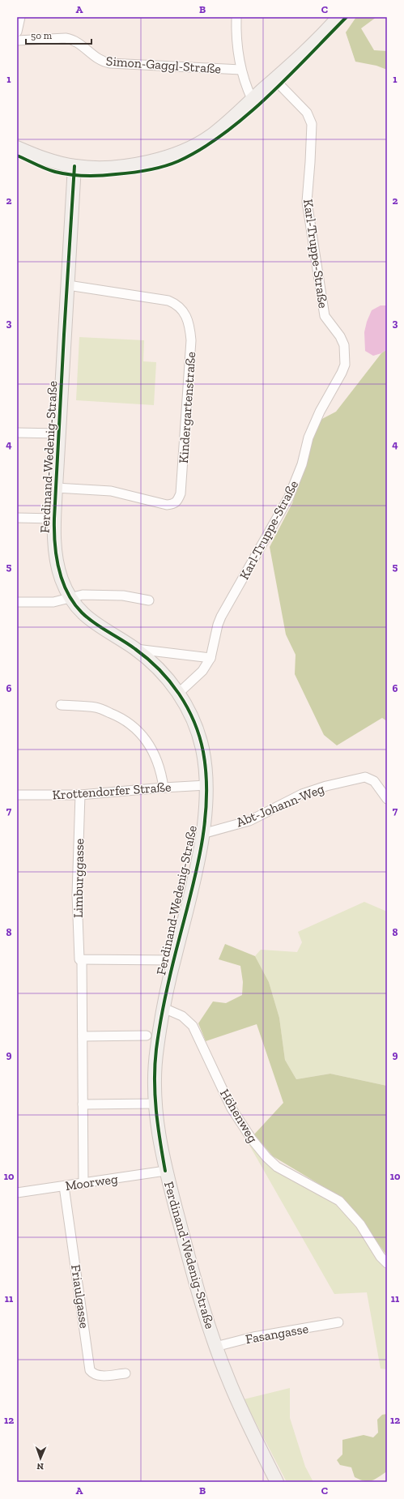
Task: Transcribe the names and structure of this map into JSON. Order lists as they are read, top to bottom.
{
  "streets": {
    "street": [
      "Simon-Gaggl-Straße",
      "Karl-Truppe-Straße",
      "Kindergartenstraße",
      "Ferdinand-Wedenig-Straße",
      "Krottendorfer Straße",
      "Abt-Johann-Weg",
      "Limburggasse",
      "Höhenweg",
      "Moorweg",
      "Friaulgasse",
      "Fasangasse"
    ]
  },
  "crossings": [
    ["Karl-Truppe-Straße", "Ferdinand-Wedenig-Straße"],
    ["Kindergartenstraße", "Ferdinand-Wedenig-Straße"],
    ["Ferdinand-Wedenig-Straße", "Krottendorfer Straße"],
    ["Ferdinand-Wedenig-Straße", "Abt-Johann-Weg"],
    ["Ferdinand-Wedenig-Straße", "Höhenweg"],
    ["Ferdinand-Wedenig-Straße", "Moorweg"],
    ["Ferdinand-Wedenig-Straße", "Fasangasse"],
    ["Krottendorfer Straße", "Limburggasse"],
    ["Limburggasse", "Moorweg"],
    ["Moorweg", "Friaulgasse"]
  ],
  "scale_bar": "50 m",
  "north": "bottom",
  "grid": {
    "columns": ["A", "B", "C"],
    "rows": [
      "1",
      "2",
      "3",
      "4",
      "5",
      "6",
      "7",
      "8",
      "9",
      "10",
      "11",
      "12"
    ]
  }
}
